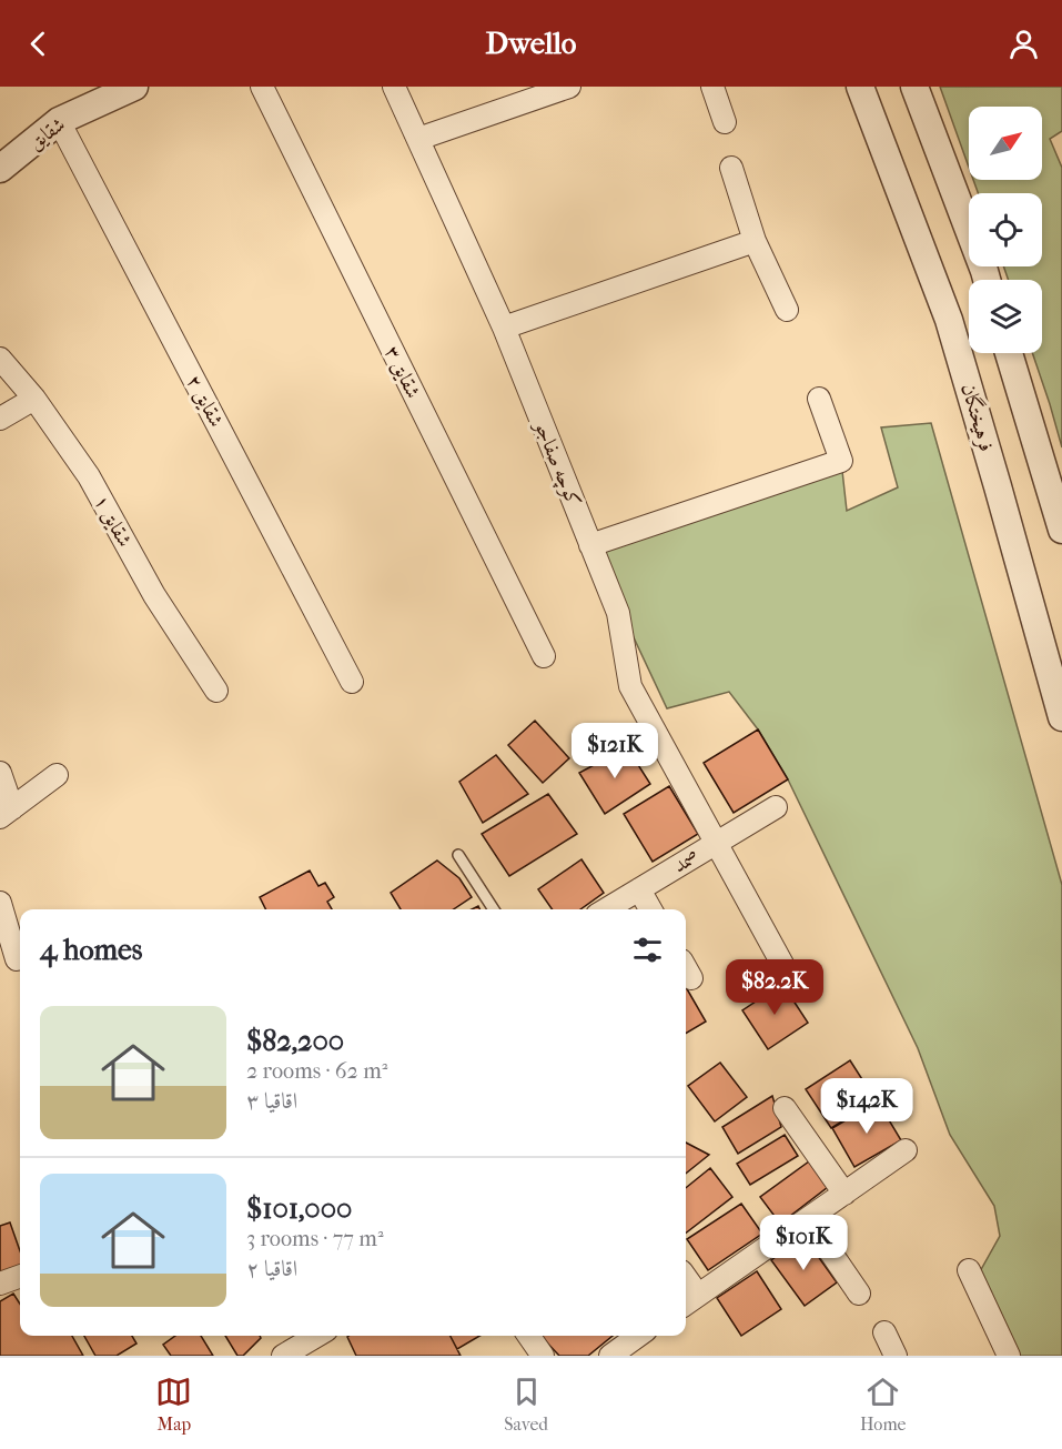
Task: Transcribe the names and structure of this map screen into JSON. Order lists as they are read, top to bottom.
{
  "streets": {
    "street": [
      "شقایق",
      "شقایق ۳",
      "شقایق ۲",
      "فرهیختگان",
      "کوچه صفاجو",
      "شقایق ۱",
      "صمد"
    ]
  },
  "crossings": [
    ["شقایق", "شقایق ۲"],
    ["کوچه صفاجو", "صمد"]
  ],
  "north": "top right",
  "page": {
    "header": "Dwello",
    "price": [
      "$121K",
      "$82.2K",
      "$142K",
      "$101K"
    ],
    "heading": "4 homes",
    "list": [
      {
        "name": "$82,200",
        "note": "2 rooms · 62 m² · اقاقیا ۳"
      },
      {
        "name": "$101,000",
        "note": "3 rooms · 77 m² · اقاقیا ۲"
      }
    ],
    "tabs": ["Map", "Saved", "Home"]
  }
}
